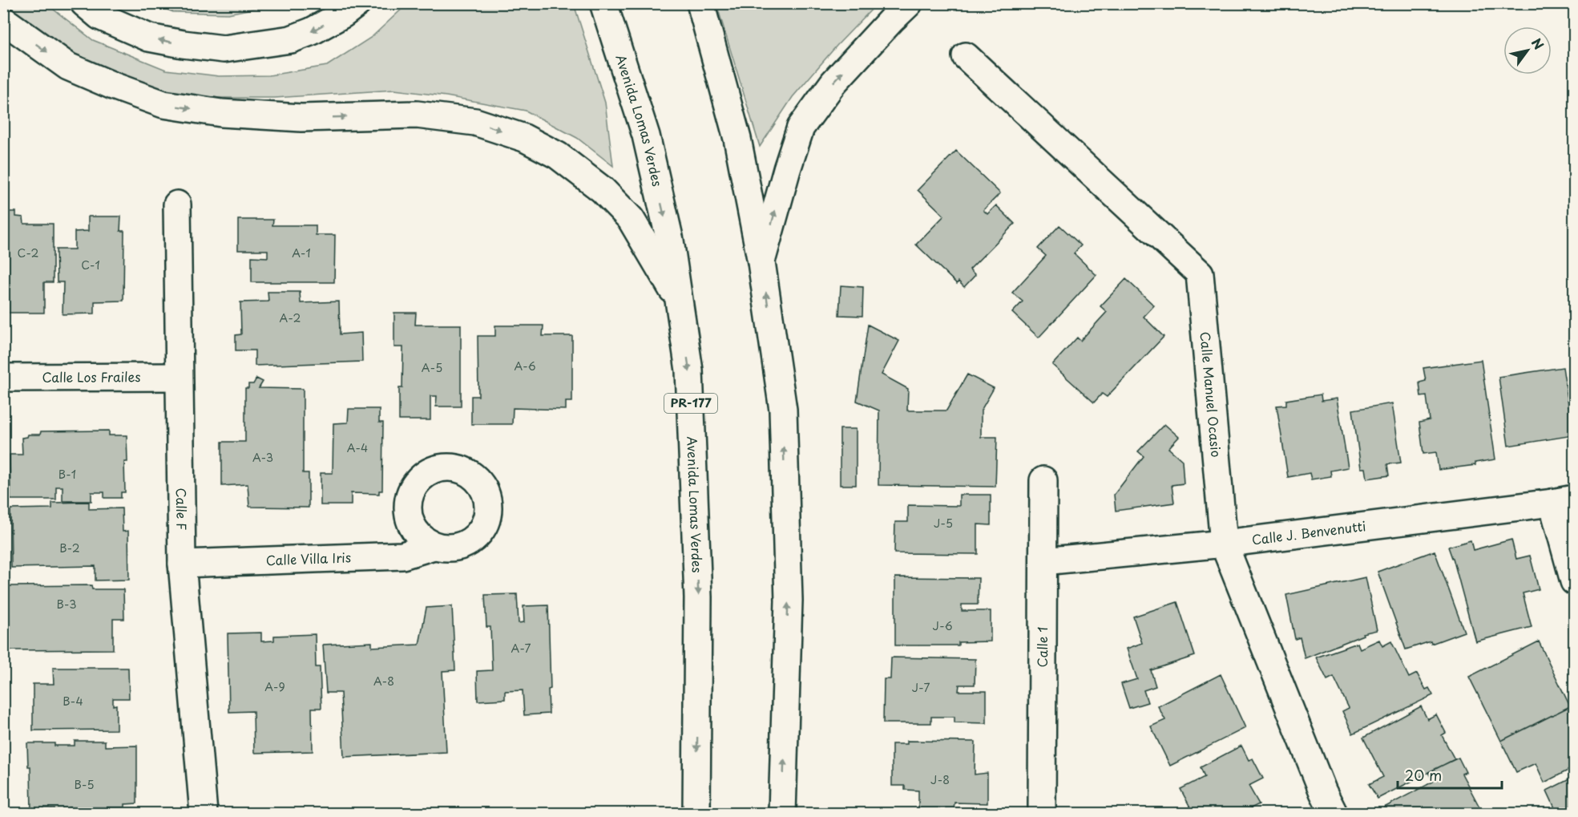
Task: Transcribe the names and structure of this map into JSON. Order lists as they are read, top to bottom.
{
  "streets": {
    "main road": [
      "Avenida Lomas Verdes",
      "Calle Los Frailes",
      "Calle Manuel Ocasio",
      "PR-177",
      "Calle F",
      "Calle J. Benvenutti",
      "Calle Villa Iris",
      "Calle 1"
    ]
  },
  "crossings": [
    ["Calle Los Frailes", "Calle F"],
    ["Calle Manuel Ocasio", "Calle J. Benvenutti"],
    ["Calle F", "Calle Villa Iris"],
    ["Calle J. Benvenutti", "Calle 1"]
  ],
  "house_numbers": [
    "C-2",
    "A-1",
    "C-1",
    "A-2",
    "A-6",
    "A-5",
    "A-4",
    "A-3",
    "B-1",
    "J-5",
    "B-2",
    "B-3",
    "J-6",
    "A-7",
    "A-8",
    "A-9",
    "J-7",
    "B-4",
    "J-8",
    "B-5"
  ],
  "scale_bar": "20 m",
  "north": "top right"
}
